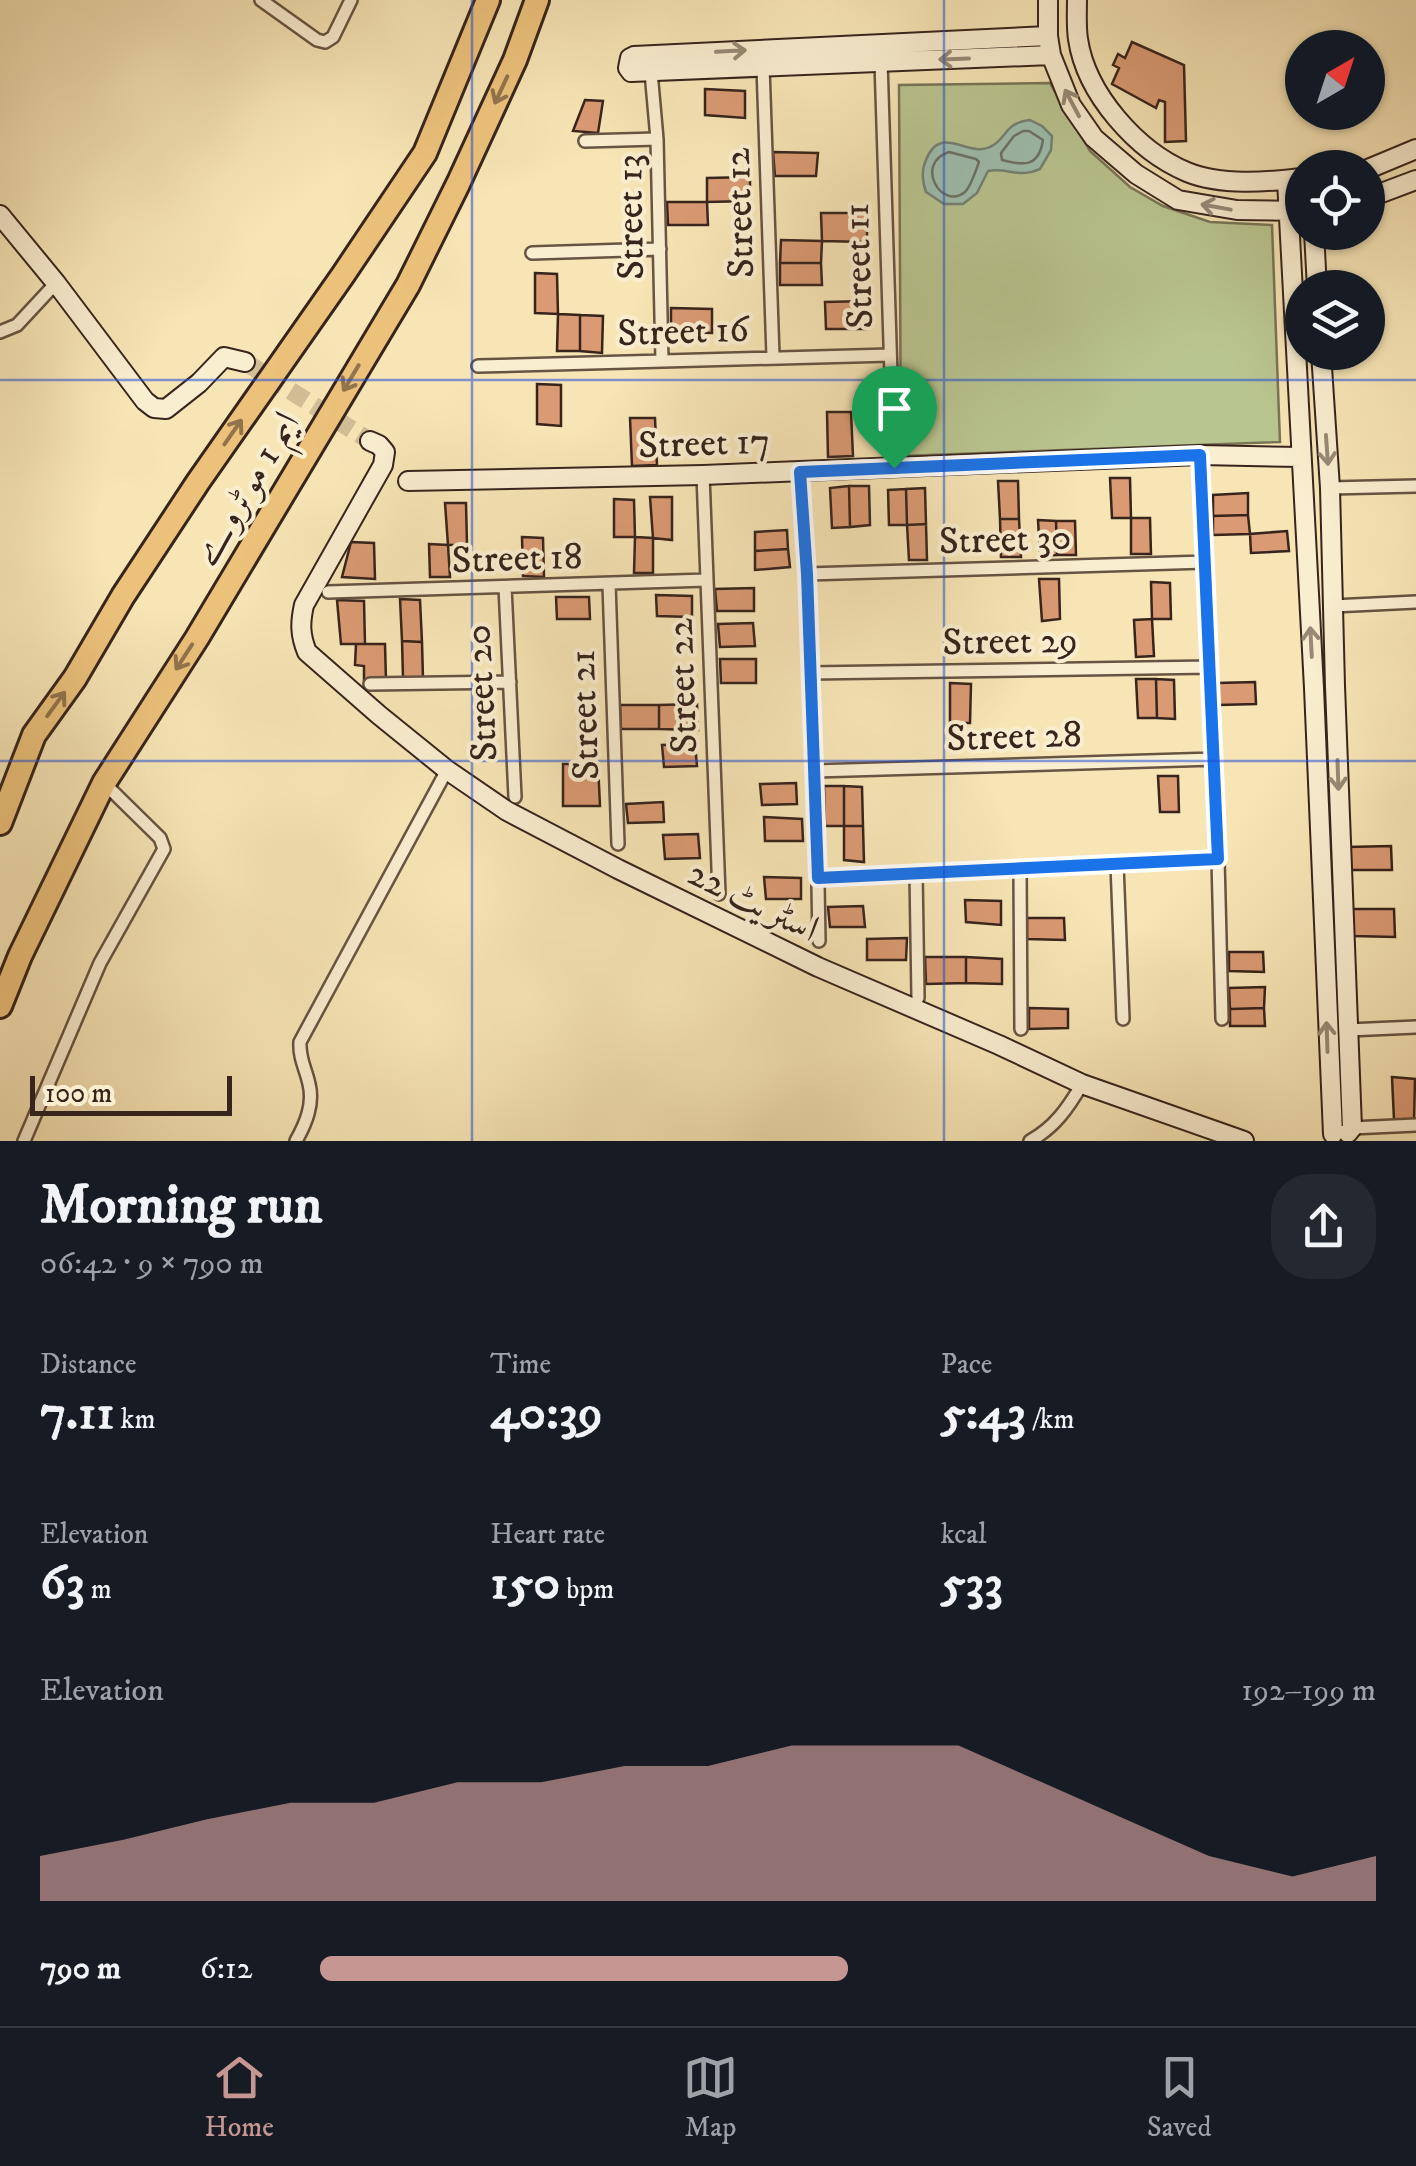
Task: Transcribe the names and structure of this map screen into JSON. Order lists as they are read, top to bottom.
{
  "streets": {
    "highway": ["ایم 1 موٹروے"],
    "street": [
      "Street 12",
      "Street 13",
      "Street 11",
      "Street 16",
      "Street 17",
      "Street 30",
      "Street 18",
      "Street 29",
      "Street 22",
      "Street 20",
      "Street 21",
      "Street 28",
      "اسٹریٹ 22"
    ]
  },
  "crossings": [
    ["Street 12", "Street 16"],
    ["Street 13", "Street 16"],
    ["Street 11", "Street 16"],
    ["Street 11", "Street 17"],
    ["Street 17", "Street 22"],
    ["Street 18", "Street 22"],
    ["Street 18", "Street 20"],
    ["Street 18", "Street 21"]
  ],
  "scale_bar": "100 m",
  "north": "top right",
  "page": {
    "scale": "100 m",
    "heading": ["Morning run", "06:42 · 9 × 790 m"],
    "stats": [
      ["Distance", "7.11 km"],
      ["Time", "40:39"],
      ["Pace", "5:43 /km"],
      ["Elevation", "63 m"],
      ["Heart rate", "150 bpm"],
      ["kcal", "533"]
    ],
    "chart": ["Elevation", "192–199 m"],
    "list": [
      {
        "name": "790 m",
        "note": "6:12"
      }
    ],
    "tabs": ["Home", "Map", "Saved"]
  }
}
